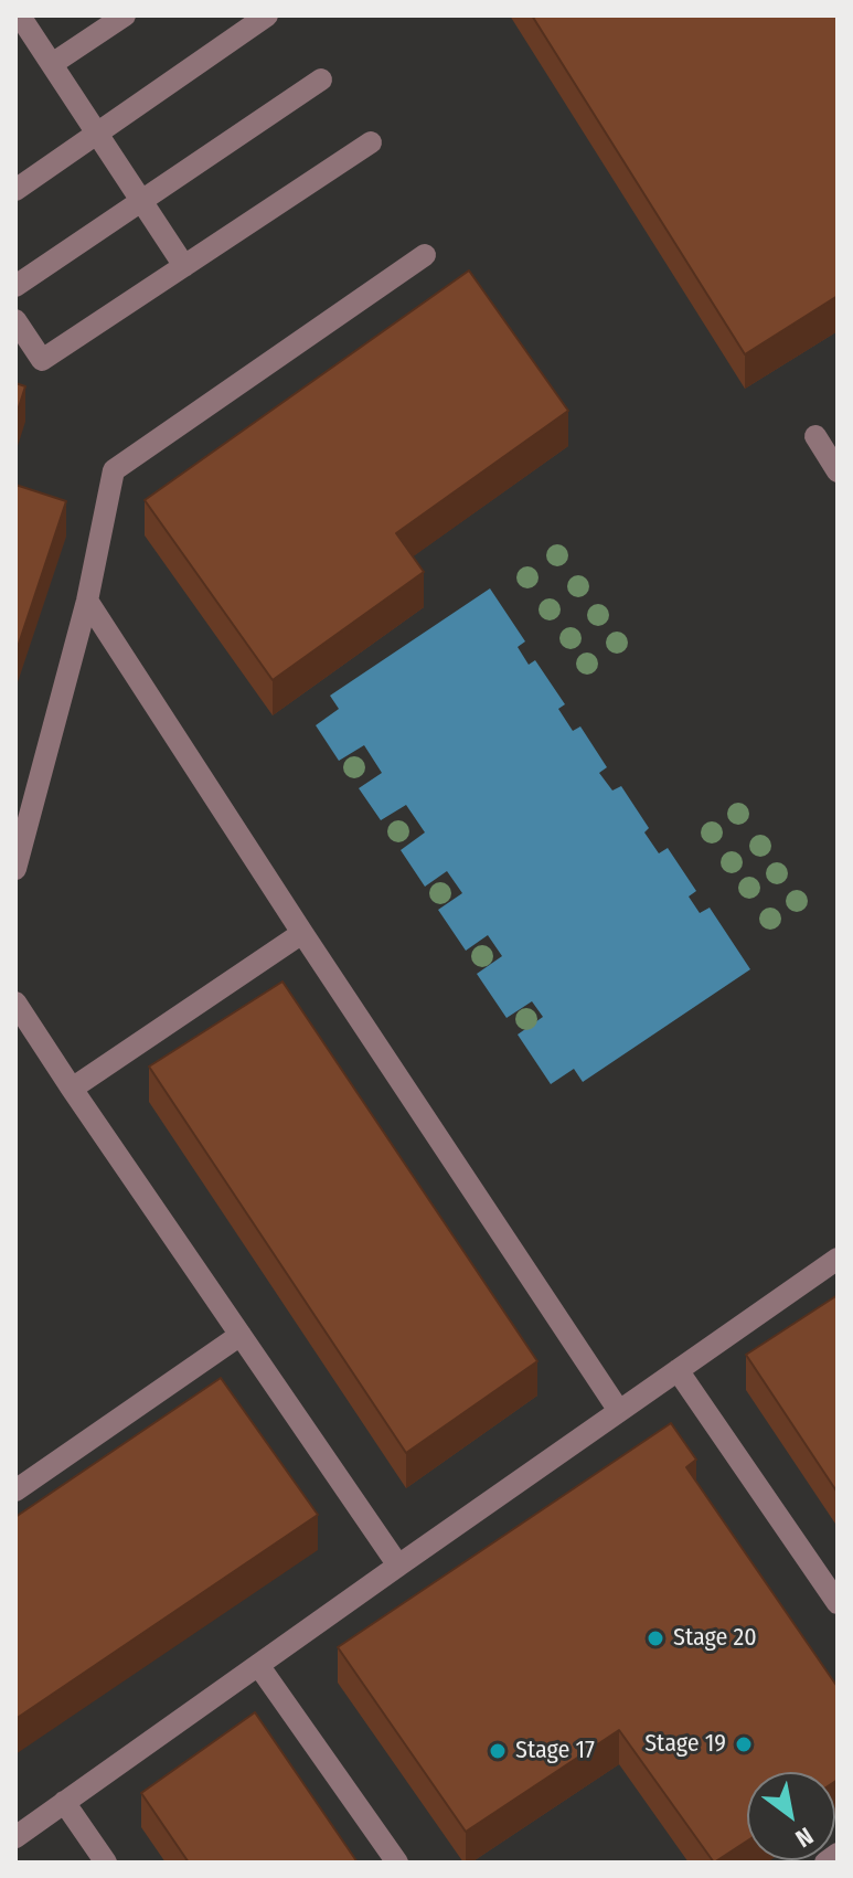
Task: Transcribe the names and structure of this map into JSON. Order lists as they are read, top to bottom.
{
  "places": ["Stage 20", "Stage 19", "Stage 17"],
  "north": "bottom right"
}
